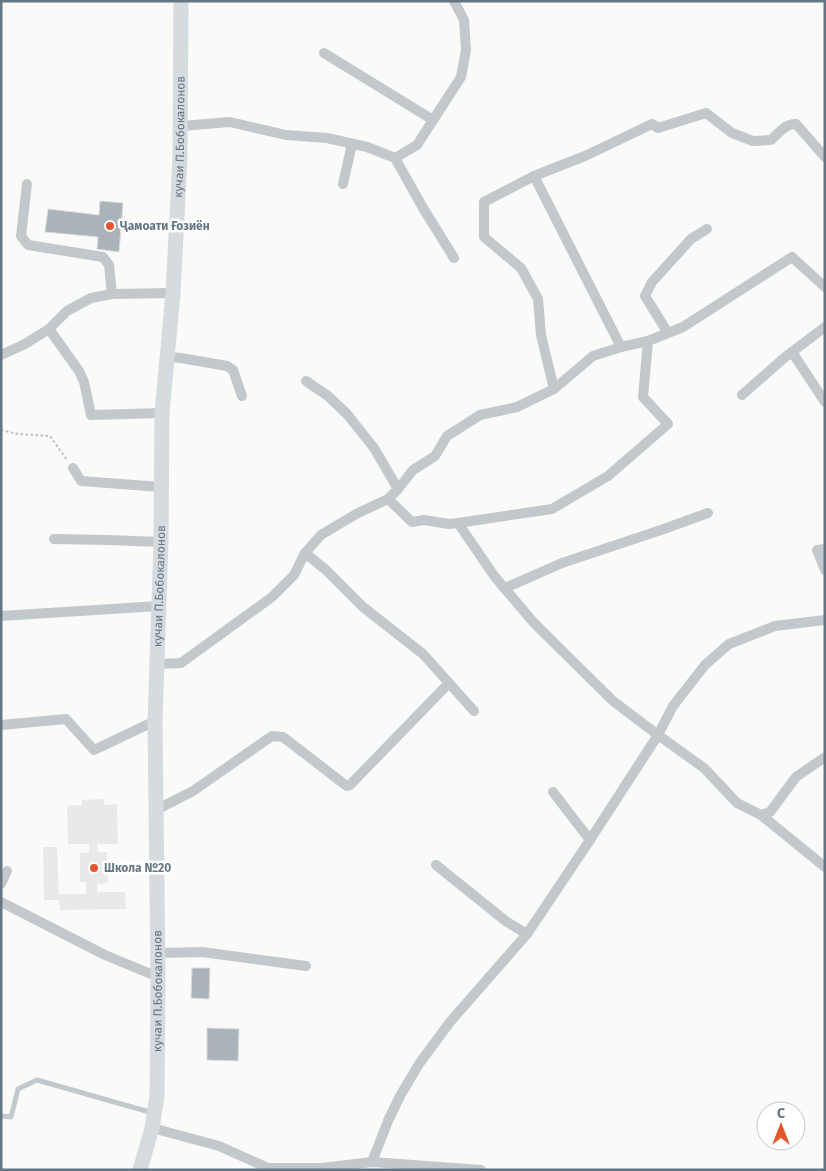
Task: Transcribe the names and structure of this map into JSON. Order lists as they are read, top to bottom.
{
  "streets": {
    "main road": ["кучаи П.Бобокалонов"]
  },
  "places": ["Ҷамоати Ғозиён", "Школа №20"],
  "north": "top"
}
